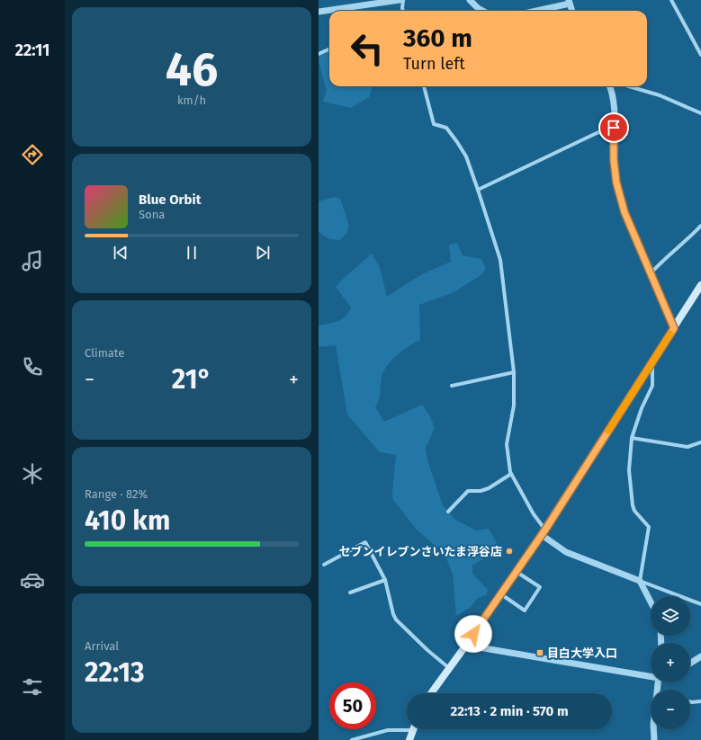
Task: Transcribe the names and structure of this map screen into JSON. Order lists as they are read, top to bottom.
{
  "places": {
    "other": ["セブンイレブンさいたま浮谷店"],
    "transit": ["目白大学入口"]
  },
  "page": {
    "tabs": "22:11",
    "tile": [
      ["46", "km/h"],
      "Climate",
      ["Range · 82%", "410 km"],
      ["Arrival", "22:13"]
    ],
    "turn": ["360 m", "Turn left"],
    "song": ["Blue Orbit", "Sona"],
    "heat": ["−", "21°", "+"],
    "map_buttons": ["+", "−"],
    "limit": "50",
    "trip": "22:13 · 2 min · 570 m"
  }
}
